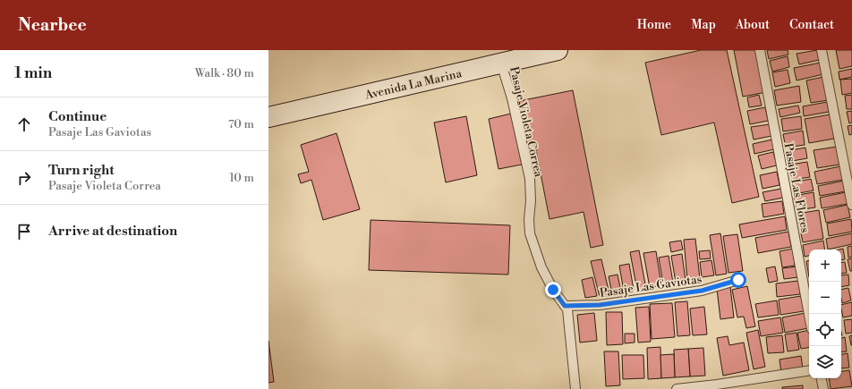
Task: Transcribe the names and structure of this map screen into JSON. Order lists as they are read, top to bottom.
{
  "streets": {
    "main road": ["Avenida La Marina"],
    "lane": ["Pasaje Violeta Correa", "Pasaje Las Flores", "Pasaje Las Gaviotas"]
  },
  "crossings": [
    ["Avenida La Marina", "Pasaje Violeta Correa"],
    ["Pasaje Violeta Correa", "Pasaje Las Gaviotas"]
  ],
  "page": {
    "header": "Nearbee",
    "nav": [
      "Home",
      "Map",
      "About",
      "Contact"
    ],
    "heading": ["1 min", "Walk · 80 m"],
    "list": [
      ["Continue", "Pasaje Las Gaviotas", "70 m"],
      ["Turn right", "Pasaje Violeta Correa", "10 m"],
      "Arrive at destination"
    ],
    "map_buttons": ["+", "−"]
  }
}
